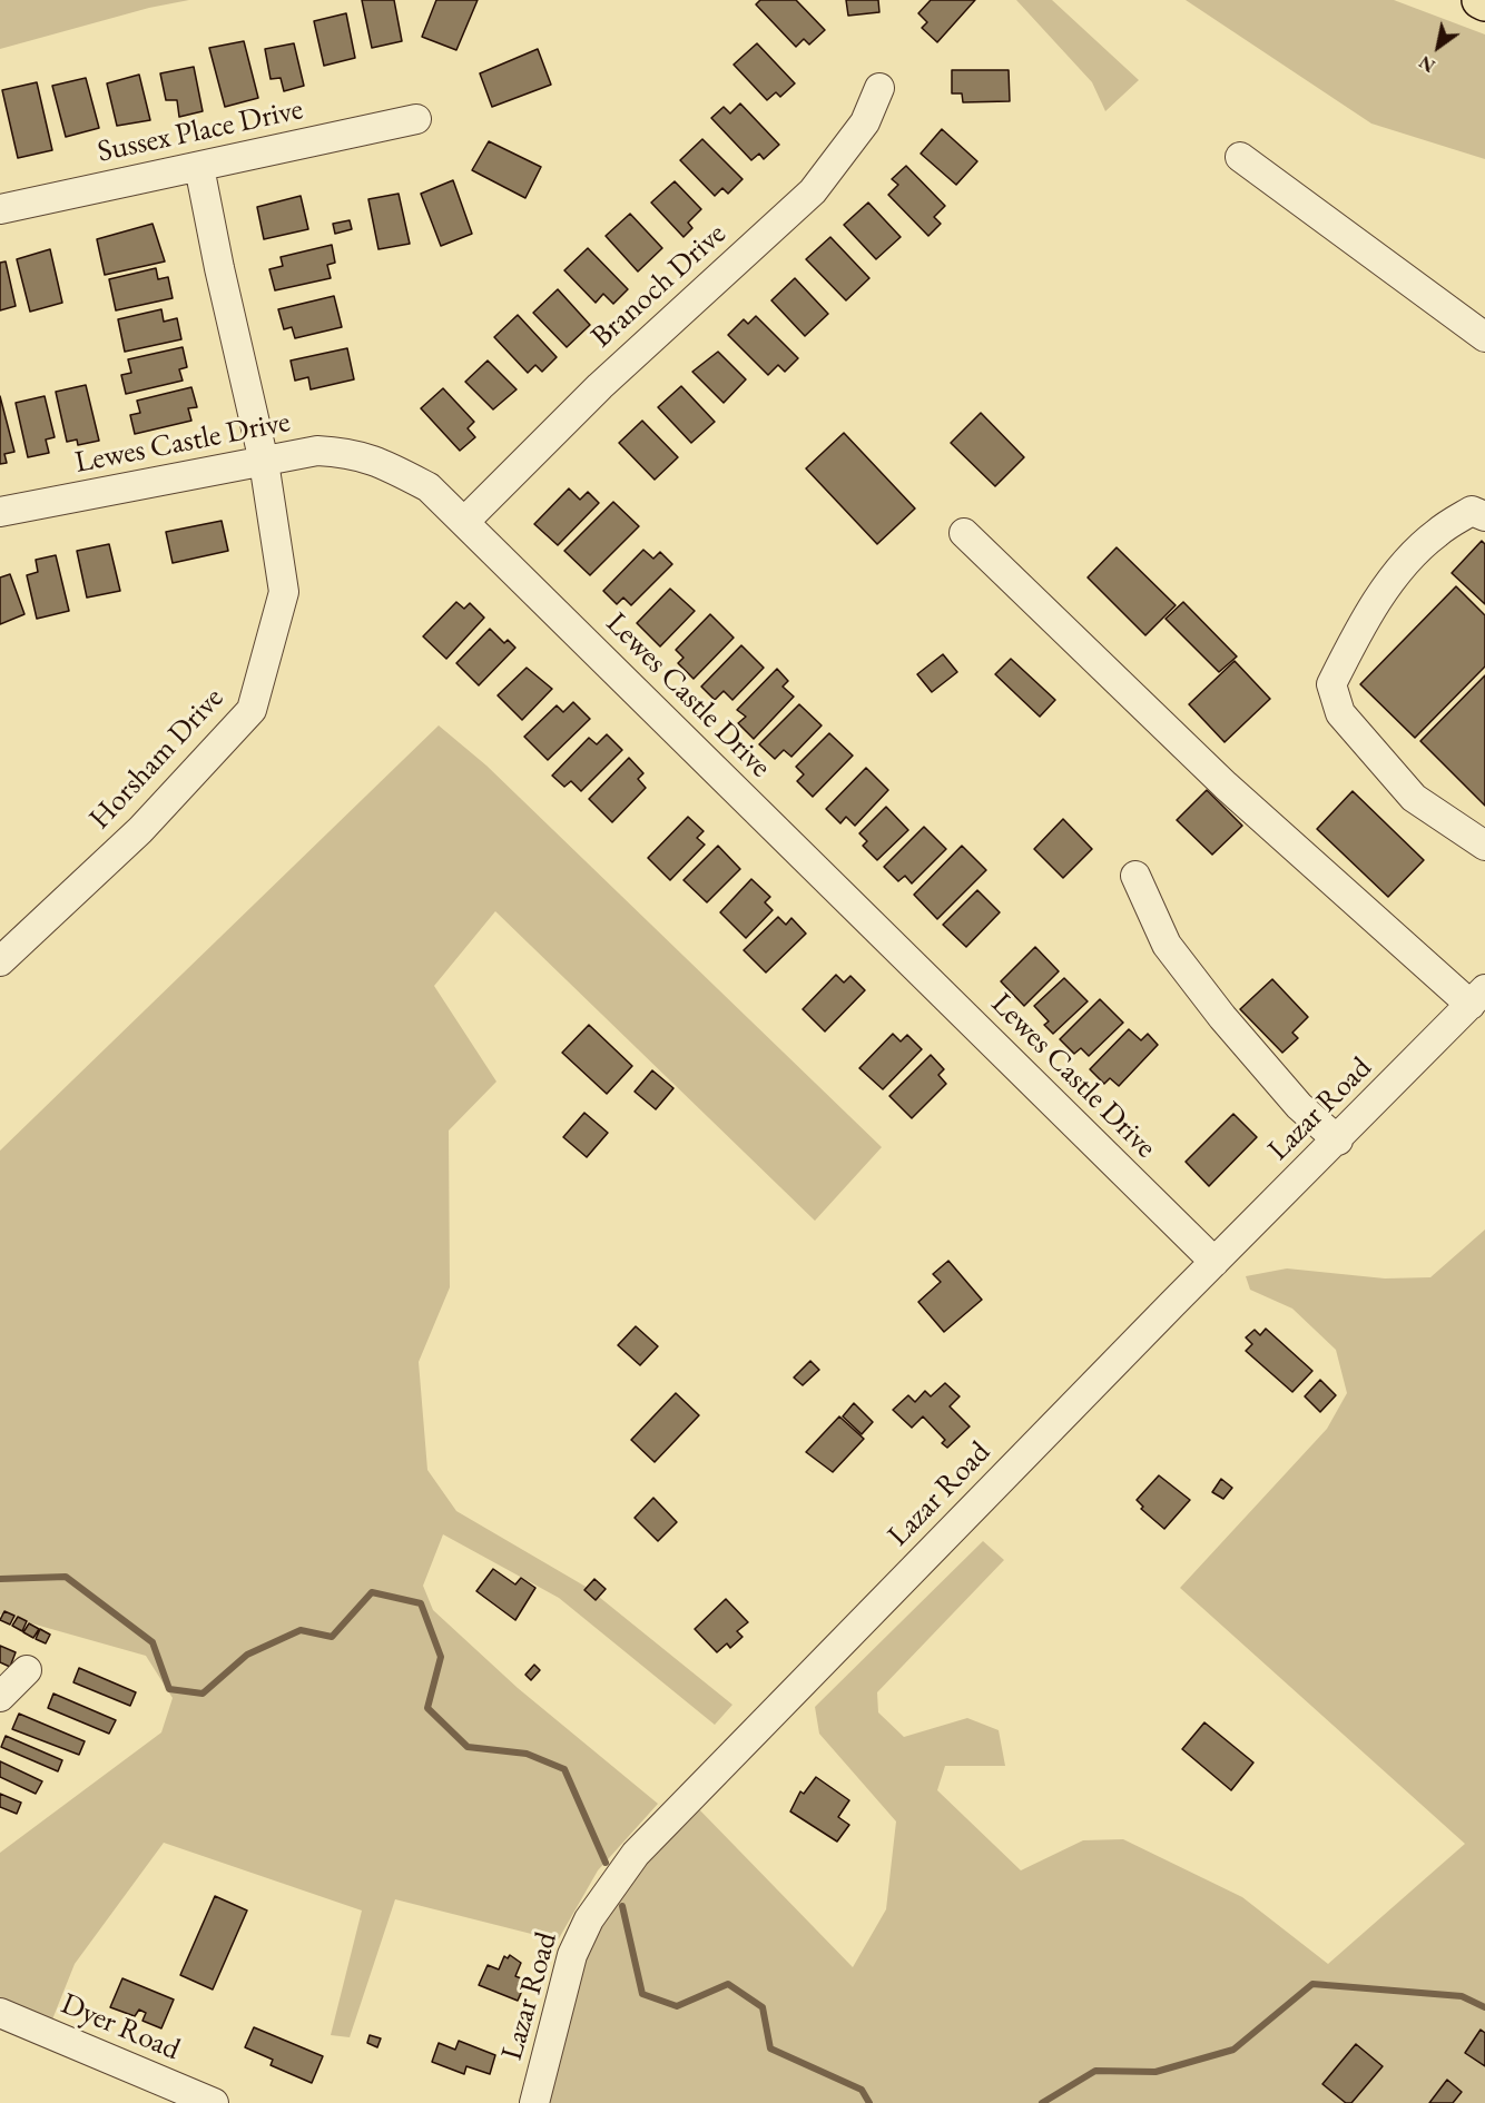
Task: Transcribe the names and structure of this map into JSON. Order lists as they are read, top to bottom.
{
  "streets": {
    "street": [
      "Sussex Place Drive",
      "Branoch Drive",
      "Lewes Castle Drive",
      "Horsham Drive",
      "Lazar Road",
      "Dyer Road"
    ]
  },
  "crossings": [
    ["Sussex Place Drive", "Horsham Drive"],
    ["Branoch Drive", "Lewes Castle Drive"],
    ["Lewes Castle Drive", "Horsham Drive"],
    ["Lewes Castle Drive", "Lazar Road"]
  ],
  "north": "bottom left"
}
